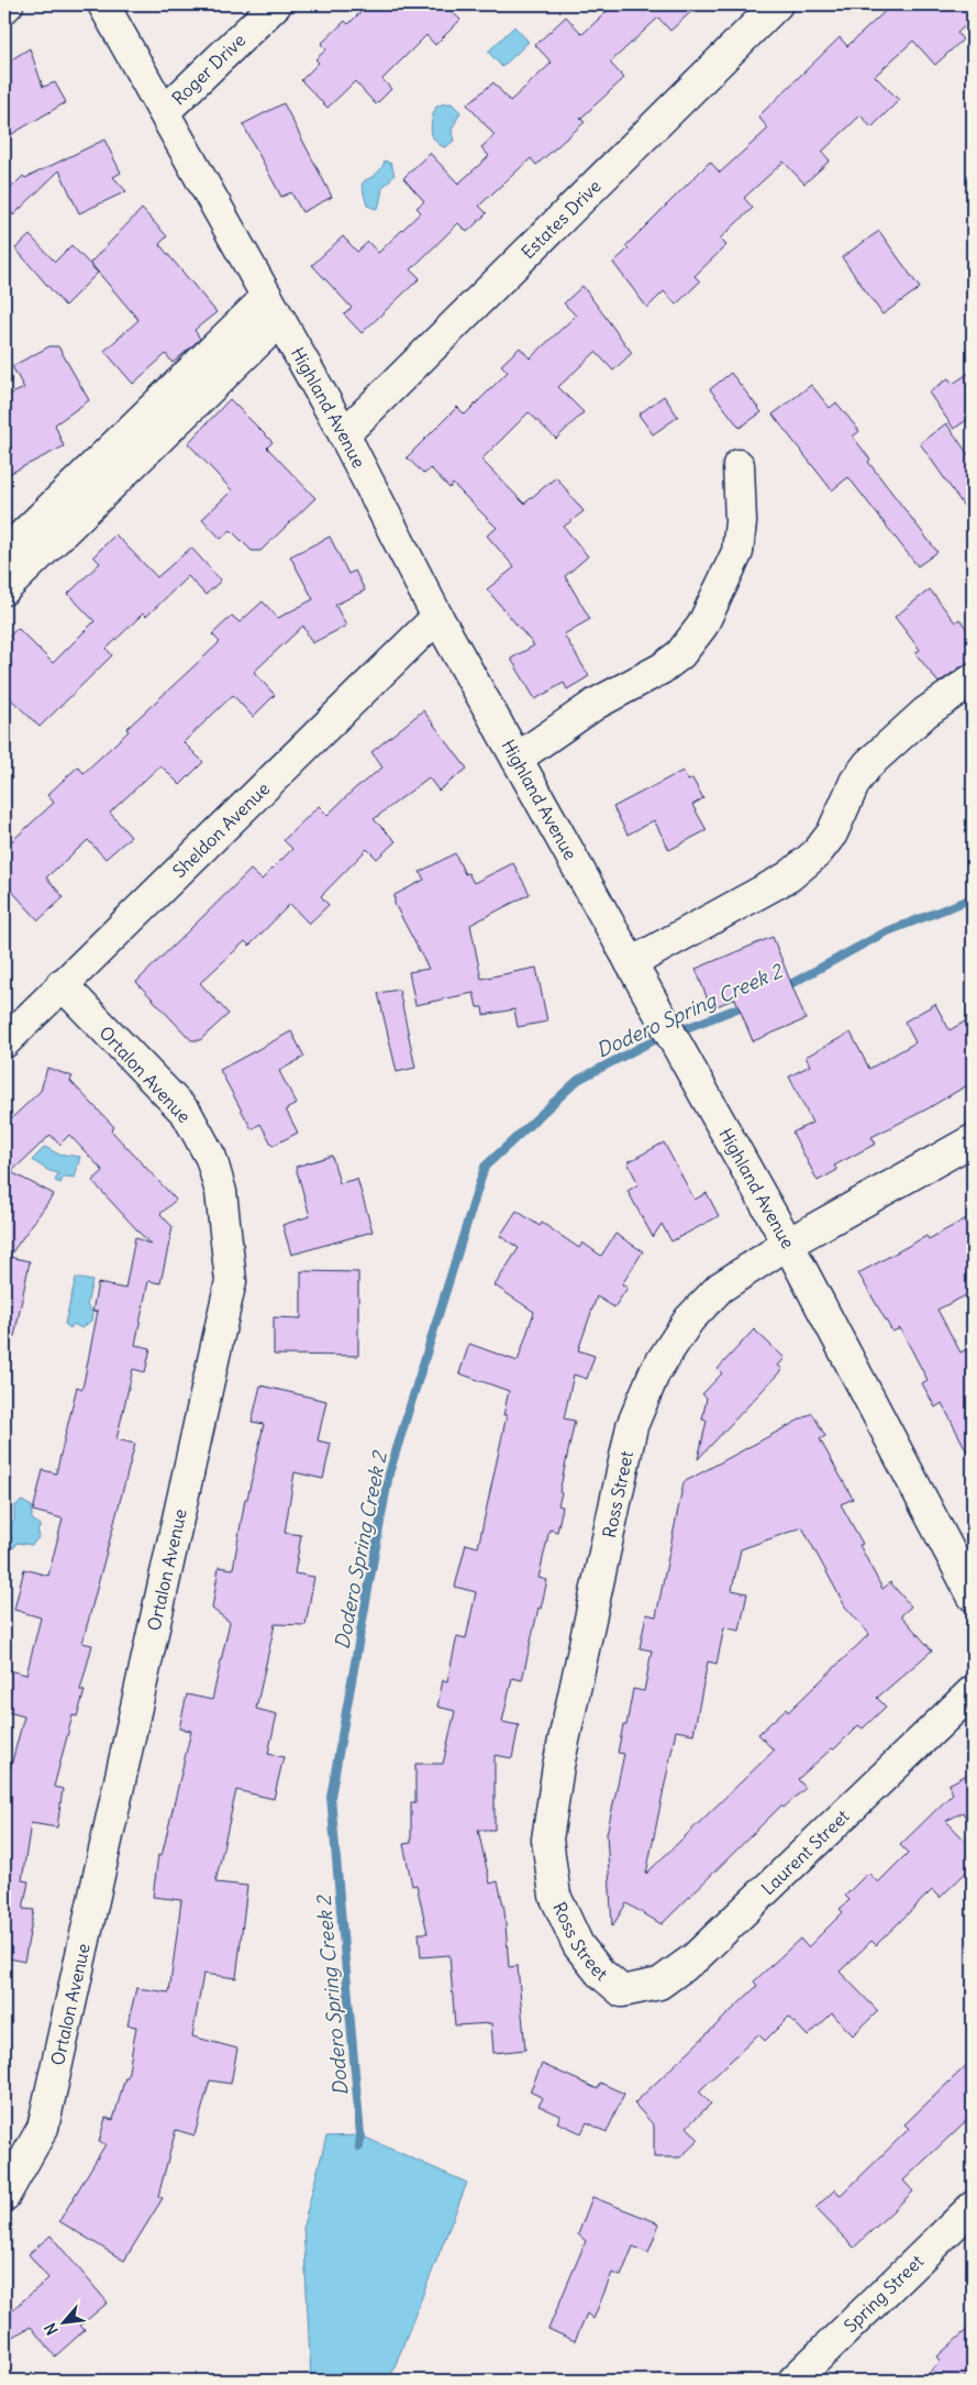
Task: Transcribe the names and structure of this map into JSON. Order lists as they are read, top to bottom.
{
  "streets": {
    "street": [
      "Roger Drive",
      "Estates Drive",
      "Highland Avenue",
      "Sheldon Avenue",
      "Ortalon Avenue",
      "Ross Street",
      "Laurent Street",
      "Spring Street"
    ]
  },
  "crossings": [
    ["Roger Drive", "Highland Avenue"],
    ["Estates Drive", "Highland Avenue"],
    ["Highland Avenue", "Sheldon Avenue"],
    ["Highland Avenue", "Ross Street"],
    ["Sheldon Avenue", "Ortalon Avenue"],
    ["Ross Street", "Laurent Street"]
  ],
  "water": ["Dodero Spring Creek 2"],
  "north": "bottom left"
}
